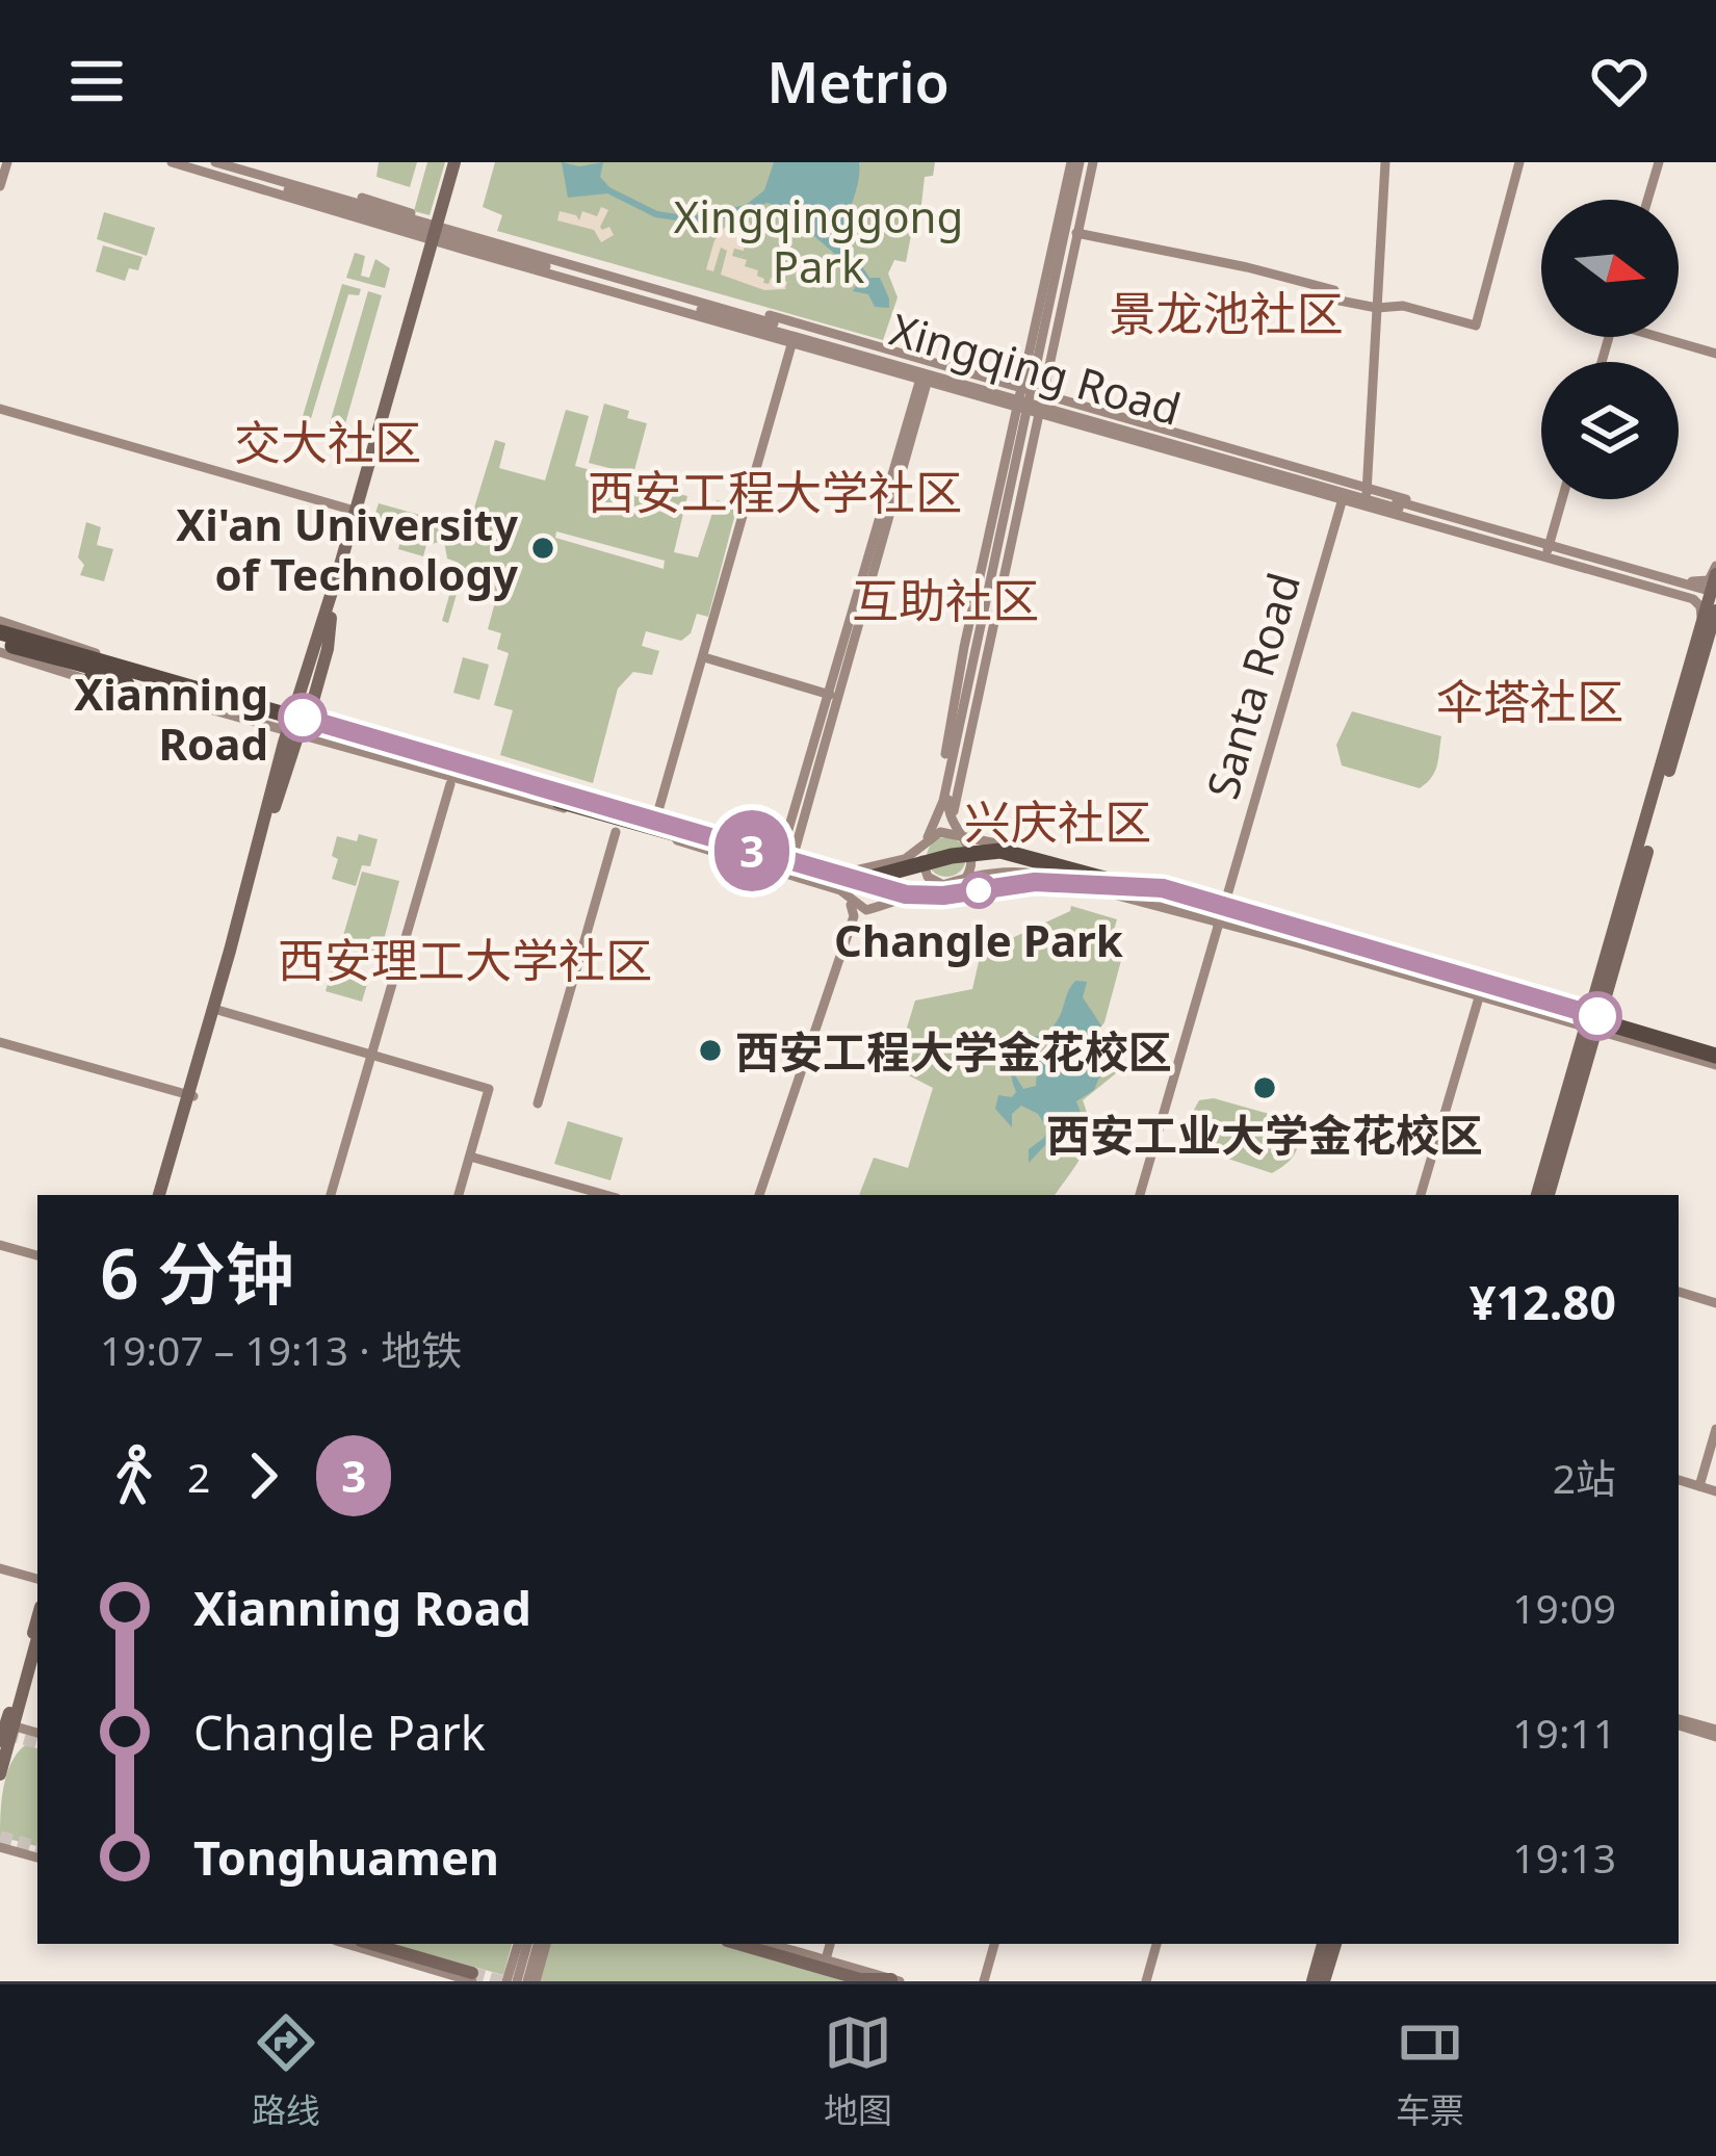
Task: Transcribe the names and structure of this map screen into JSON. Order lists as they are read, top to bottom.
{
  "streets": {
    "street": ["Xingqing Road", "Santa Road"]
  },
  "districts": [
    "景龙池社区",
    "交大社区",
    "西安工程大学社区",
    "互助社区",
    "伞塔社区",
    "兴庆社区",
    "西安理工大学社区"
  ],
  "parks": ["Xingqinggong Park"],
  "places": [
    "Xi'an University of Technology",
    "Xianning Road",
    "Changle Park",
    "西安工程大学金花校区",
    "西安工业大学金花校区"
  ],
  "lines": ["metro line 3"],
  "north": "right",
  "page": {
    "header": "Metrio",
    "on_map": "3",
    "heading": ["6 分钟", "19:07 – 19:13 · 地铁", "¥12.80"],
    "legs": ["2", "3", "2站"],
    "list": [
      {
        "name": "Xianning Road",
        "value": "19:09"
      },
      {
        "name": "Changle Park",
        "value": "19:11"
      },
      {
        "name": "Tonghuamen",
        "value": "19:13"
      }
    ],
    "tabs": ["路线", "地图", "车票"]
  }
}
